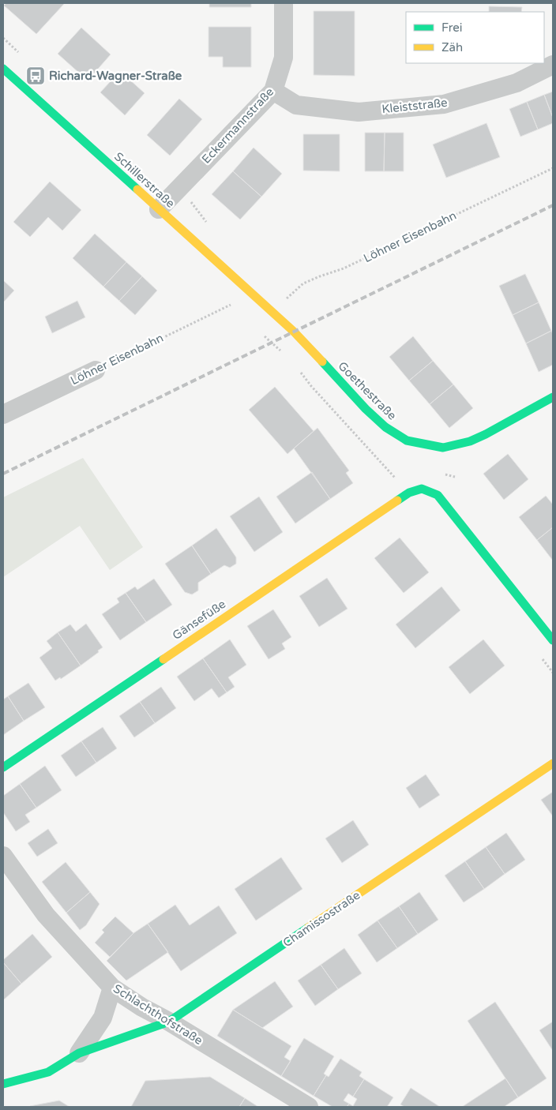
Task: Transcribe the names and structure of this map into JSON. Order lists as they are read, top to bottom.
{
  "streets": {
    "street": [
      "Kleiststraße",
      "Eckermannstraße",
      "Schillerstraße",
      "Löhner Eisenbahn",
      "Goethestraße",
      "Gänsefüße",
      "Chamissostraße",
      "Schlachthofstraße"
    ]
  },
  "crossings": [
    ["Kleiststraße", "Eckermannstraße"],
    ["Eckermannstraße", "Schillerstraße"],
    ["Schillerstraße", "Löhner Eisenbahn"],
    ["Schillerstraße", "Goethestraße"],
    ["Löhner Eisenbahn", "Goethestraße"],
    ["Chamissostraße", "Schlachthofstraße"]
  ],
  "places": {
    "bus stop": ["Richard-Wagner-Straße"]
  },
  "legend": ["Frei", "Zäh"]
}
